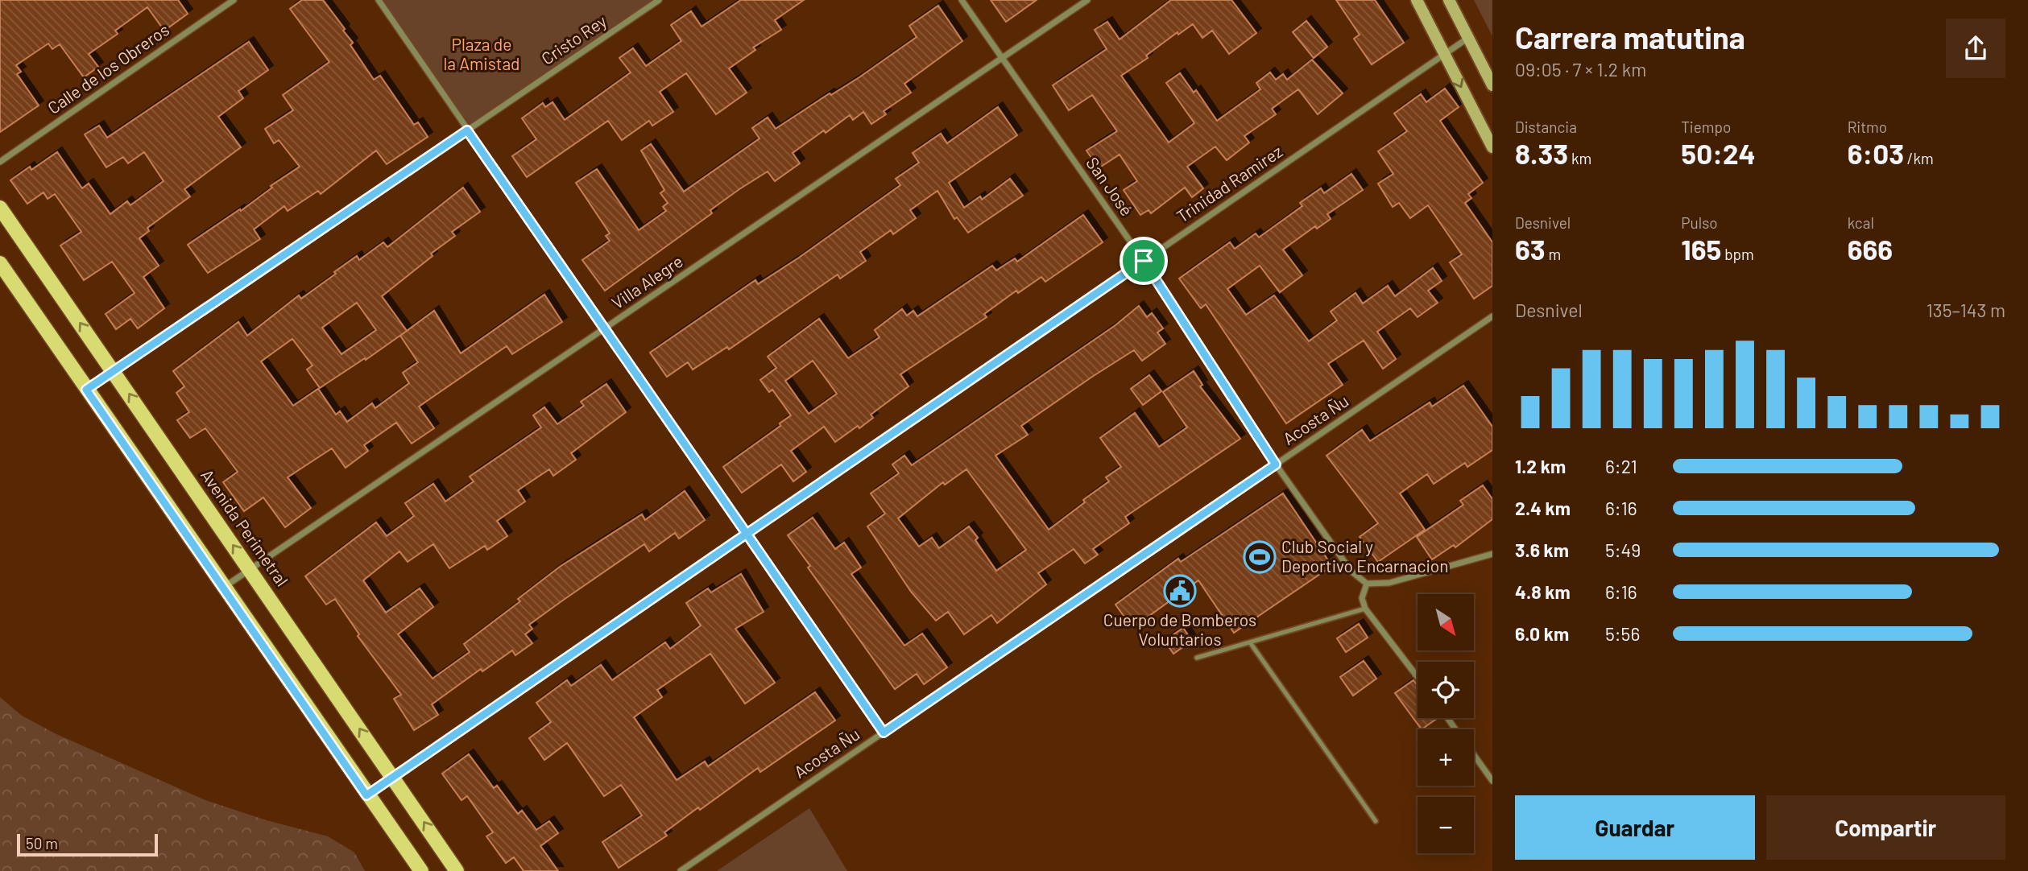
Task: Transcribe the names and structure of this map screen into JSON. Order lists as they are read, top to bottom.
{
  "streets": {
    "main road": ["Avenida Perimetral"],
    "street": [
      "Cristo Rey",
      "Calle de los Obreros",
      "Trinidad Ramirez",
      "San José",
      "Villa Alegre",
      "Acosta Ñu"
    ]
  },
  "crossings": [
    ["Cristo Rey", "Avenida Perimetral"],
    ["Trinidad Ramirez", "San José"],
    ["Trinidad Ramirez", "Avenida Perimetral"],
    ["San José", "Villa Alegre"],
    ["San José", "Acosta Ñu"],
    ["Villa Alegre", "Avenida Perimetral"]
  ],
  "parks": ["Plaza de la Amistad"],
  "places": {
    "sports": ["Club Social y Deportivo Encarnacion"],
    "public building": ["Cuerpo de Bomberos Voluntarios"]
  },
  "scale_bar": "50 m",
  "north": "bottom right",
  "page": {
    "heading": ["Carrera matutina", "09:05 · 7 × 1.2 km"],
    "stats": [
      ["Distancia", "8.33 km"],
      ["Tiempo", "50:24"],
      ["Ritmo", "6:03 /km"],
      ["Desnivel", "63 m"],
      ["Pulso", "165 bpm"],
      ["kcal", "666"]
    ],
    "chart": ["Desnivel", "135–143 m"],
    "list": [
      {
        "name": "1.2 km",
        "note": "6:21"
      },
      {
        "name": "2.4 km",
        "note": "6:16"
      },
      {
        "name": "3.6 km",
        "note": "5:49"
      },
      {
        "name": "4.8 km",
        "note": "6:16"
      },
      {
        "name": "6.0 km",
        "note": "5:56"
      }
    ],
    "map_buttons": ["+", "−"],
    "buttons": ["Guardar", "Compartir"],
    "scale": "50 m"
  }
}
